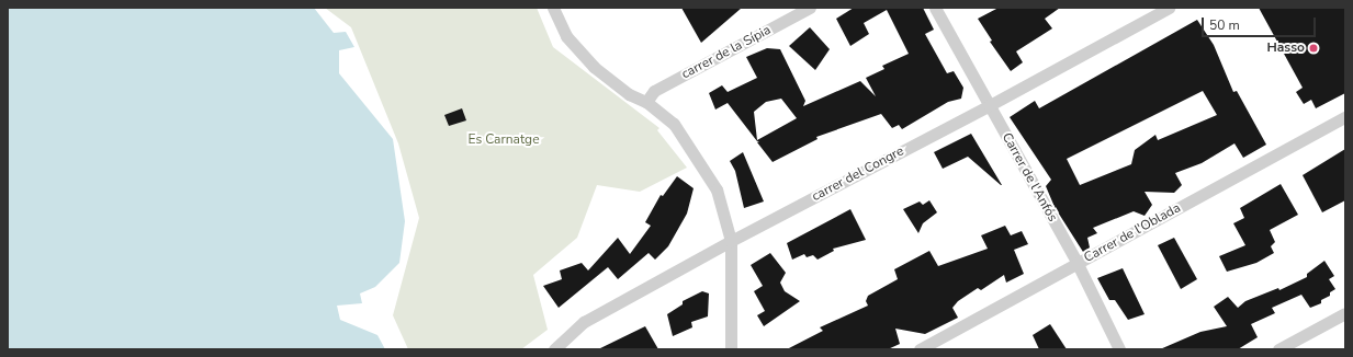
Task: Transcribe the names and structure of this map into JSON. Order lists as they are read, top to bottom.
{
  "streets": {
    "street": [
      "carrer de la Sípia",
      "carrer del Congre",
      "Carrer de l'Anfós",
      "Carrer de l'Oblada"
    ]
  },
  "crossings": [
    ["carrer del Congre", "Carrer de l'Anfós"],
    ["Carrer de l'Anfós", "Carrer de l'Oblada"]
  ],
  "parks": ["Es Carnatge"],
  "places": ["Hasso"],
  "scale_bar": "50 m"
}
